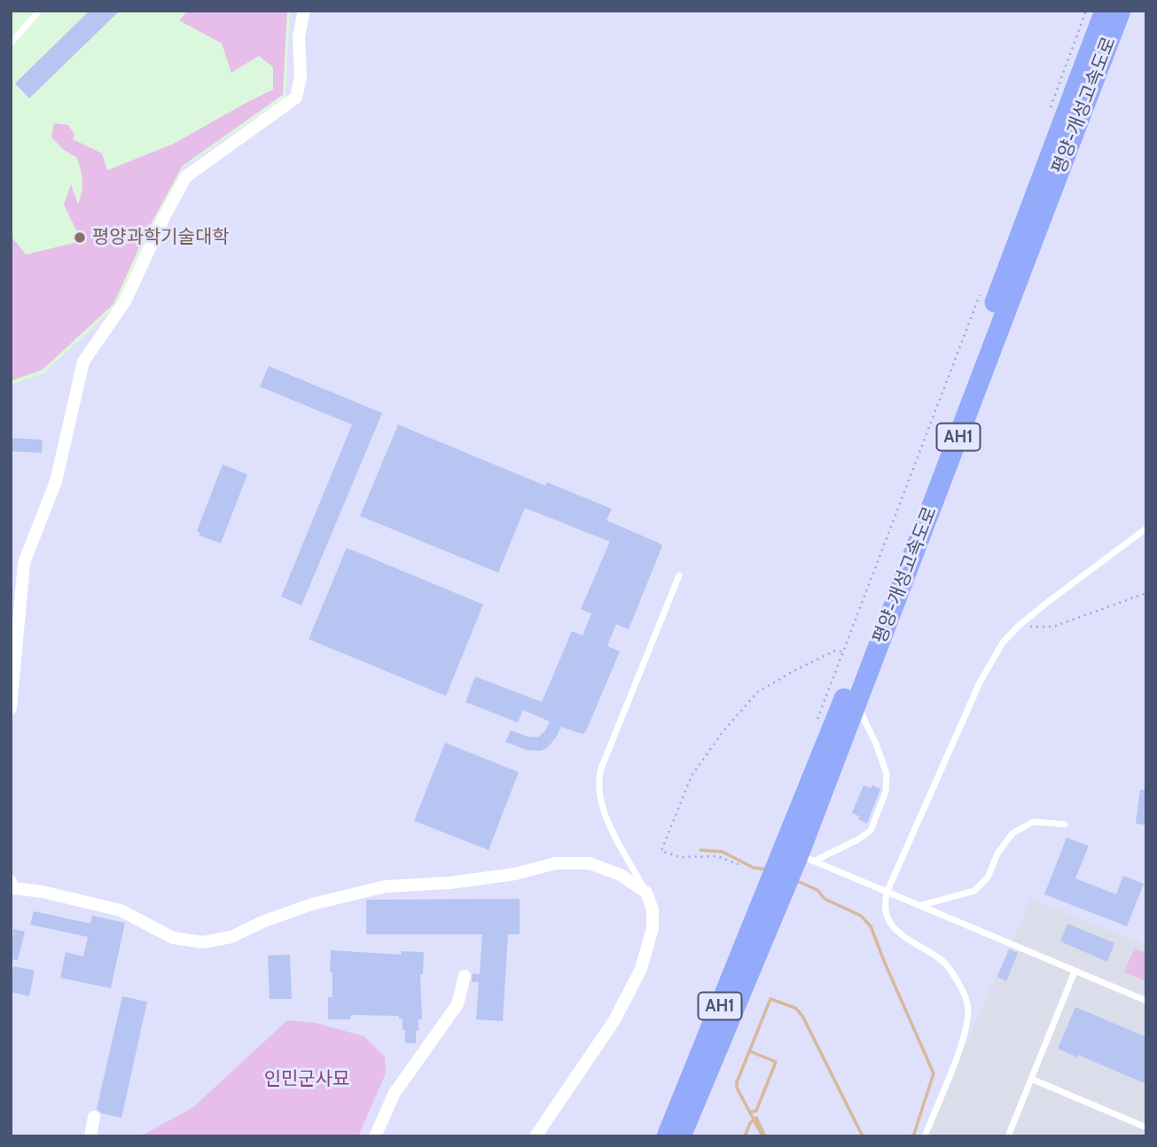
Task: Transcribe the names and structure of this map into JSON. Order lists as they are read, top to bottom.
{
  "streets": {
    "highway": ["평양-개성고속도로", "AH1"]
  },
  "parks": ["인민군사묘"],
  "places": ["평양과학기술대학"]
}
